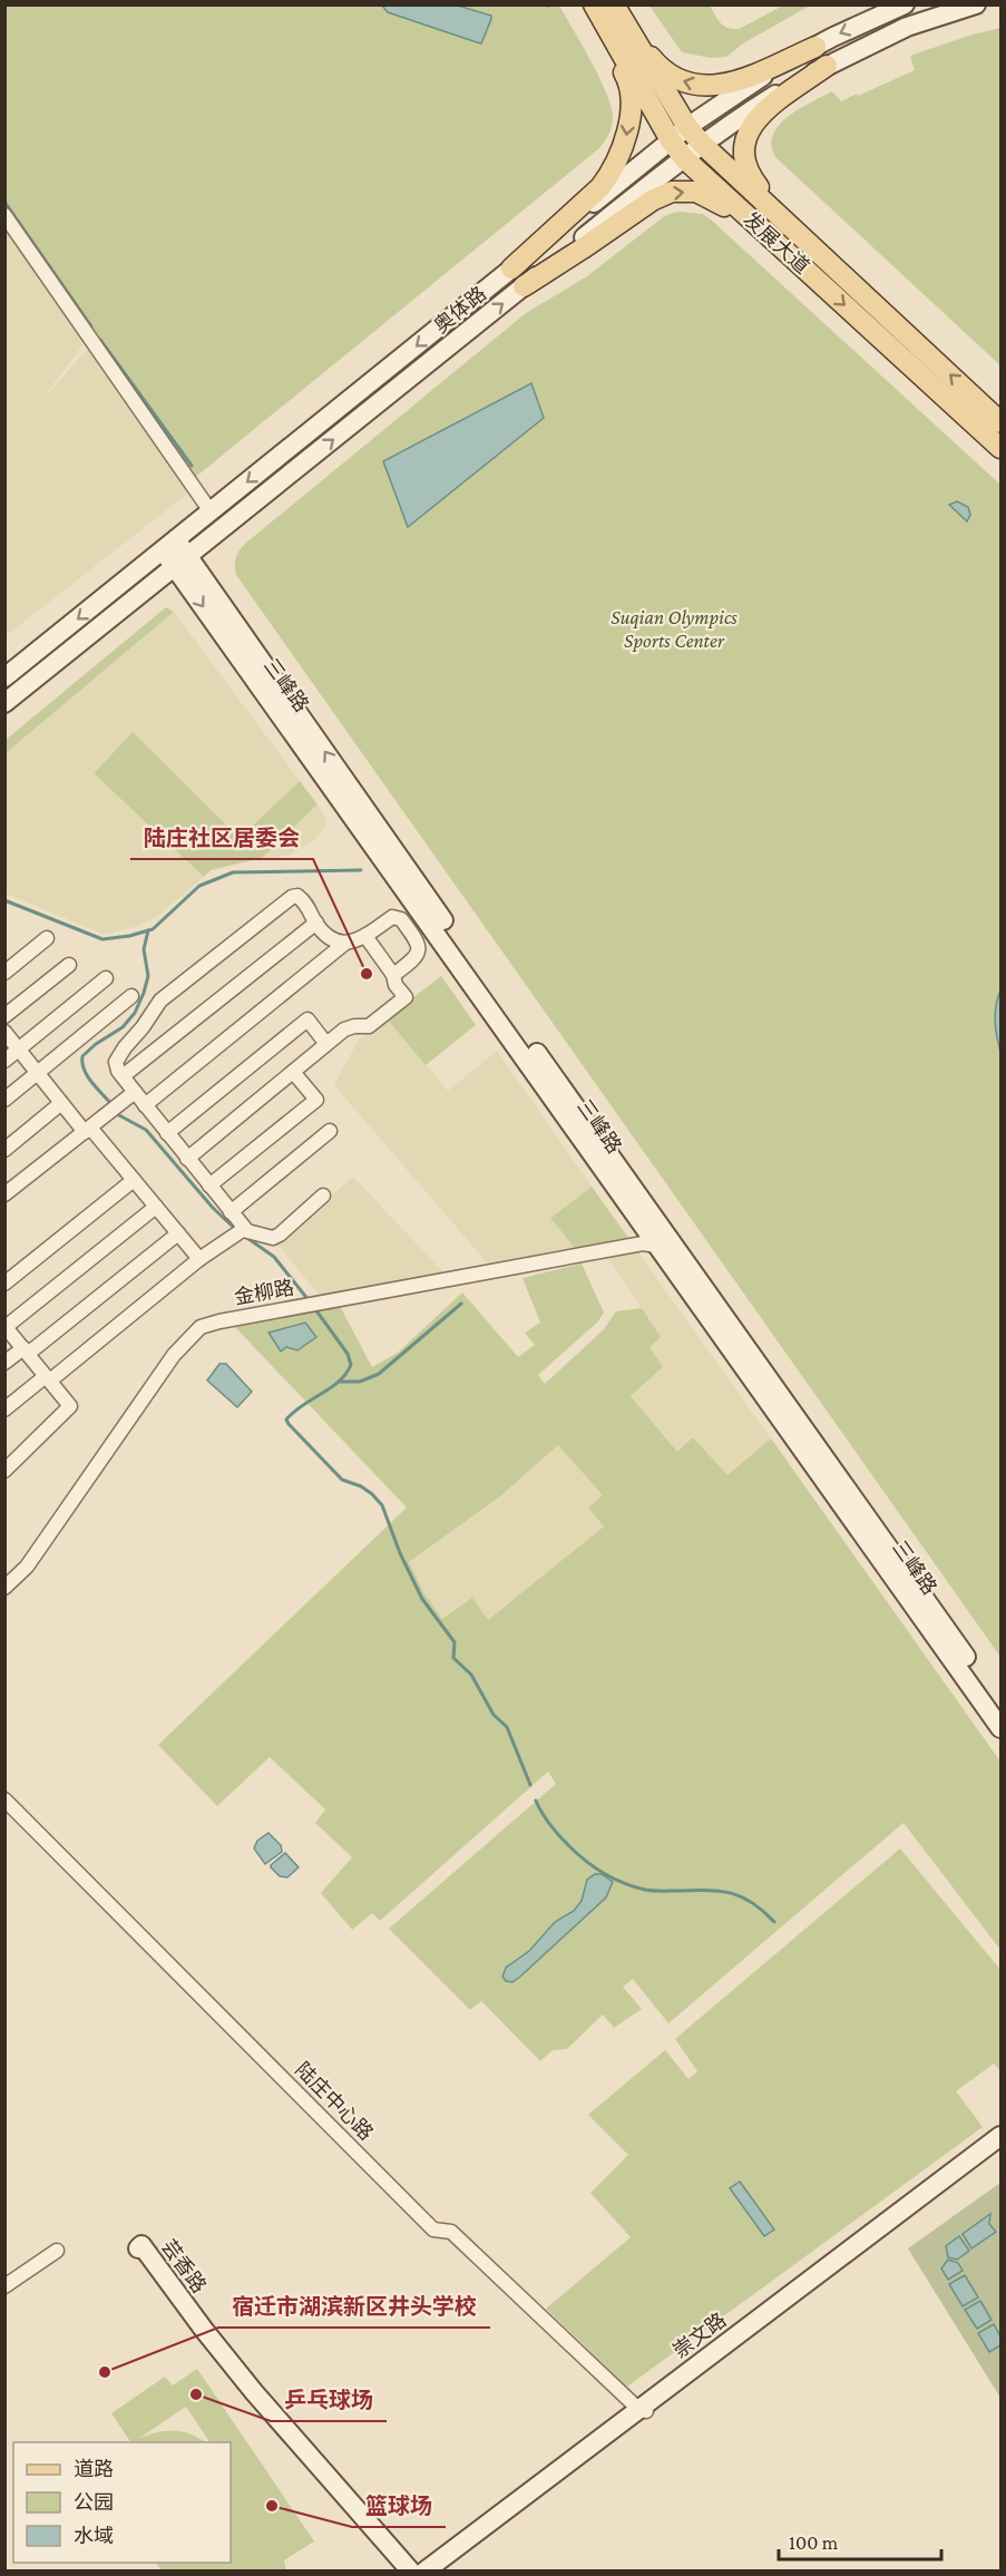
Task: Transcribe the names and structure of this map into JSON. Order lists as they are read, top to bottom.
{
  "streets": {
    "main road": [
      "发展大道",
      "奥体路",
      "三峰路",
      "芸香路",
      "崇文路"
    ],
    "street": ["金柳路", "陆庄中心路"]
  },
  "crossings": [
    ["发展大道", "奥体路"],
    ["奥体路", "三峰路"],
    ["三峰路", "金柳路"],
    ["陆庄中心路", "崇文路"]
  ],
  "parks": ["Suqian Olympics Sports Center"],
  "places": [
    "陆庄社区居委会",
    "宿迁市湖滨新区井头学校",
    "乒乓球场",
    "篮球场"
  ],
  "legend": ["道路", "公园", "水域"],
  "scale_bar": "100 m"
}
